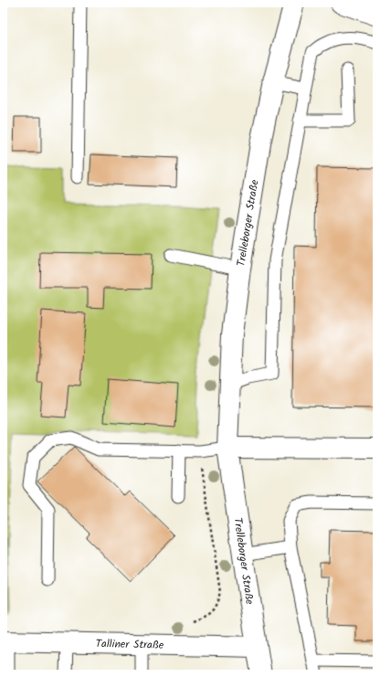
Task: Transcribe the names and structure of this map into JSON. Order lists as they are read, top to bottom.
{
  "streets": {
    "street": ["Trelleborger Straße", "Talliner Straße"]
  },
  "crossings": [
    ["Trelleborger Straße", "Talliner Straße"]
  ]
}
